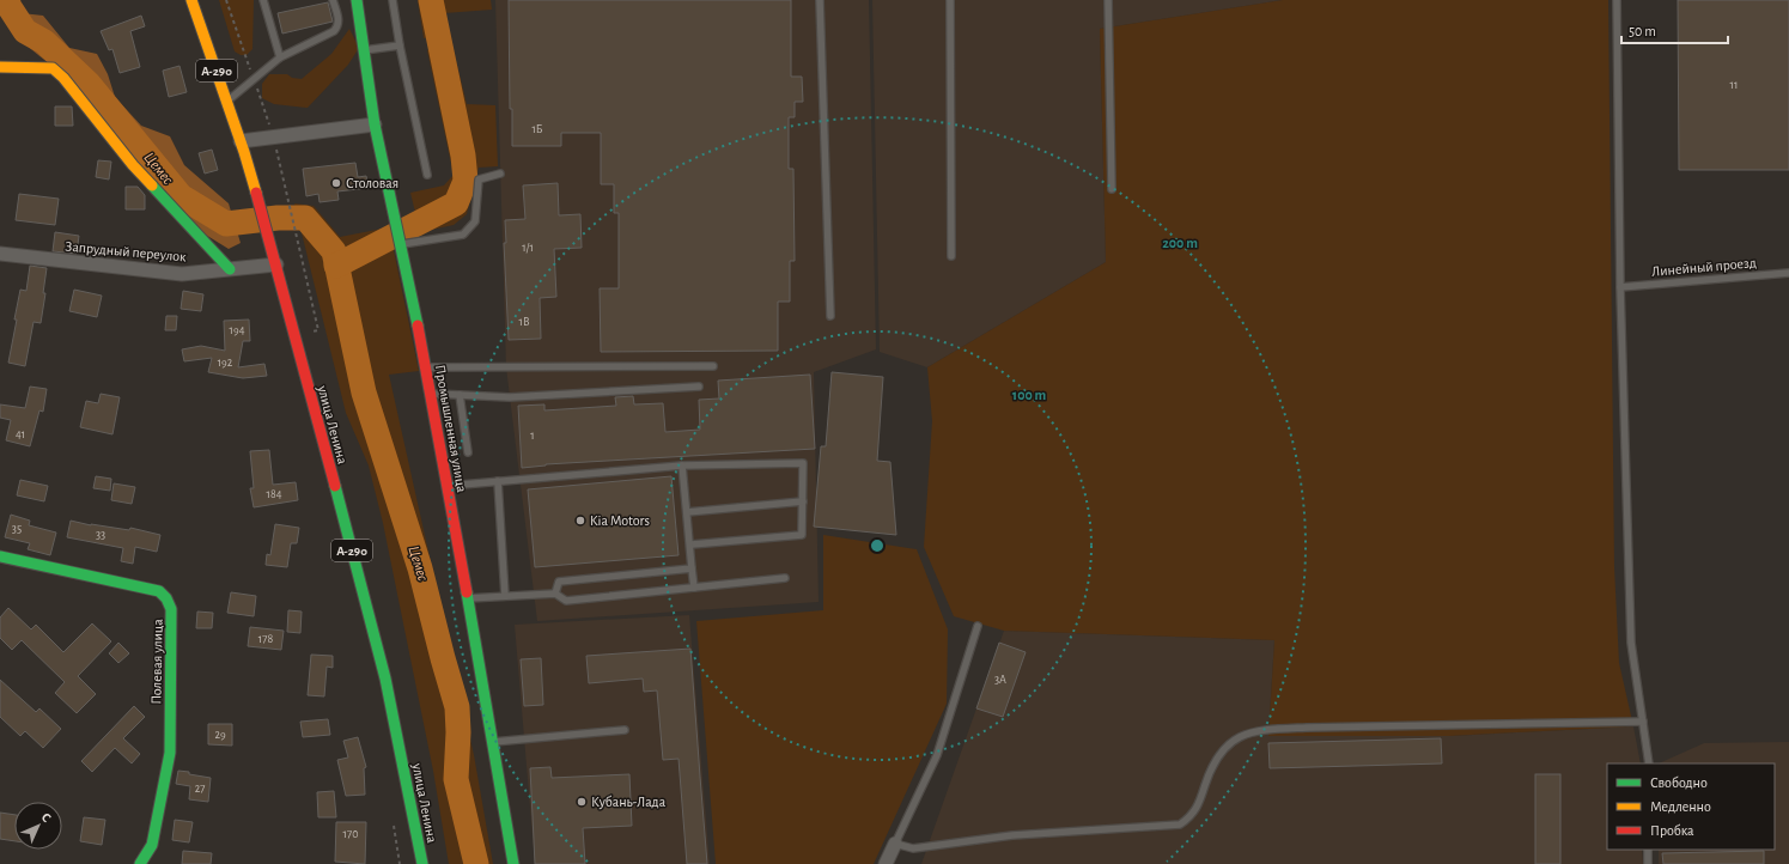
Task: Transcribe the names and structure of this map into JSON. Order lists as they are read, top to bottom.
{
  "streets": {
    "main road": [
      "А-290",
      "улица Ленина",
      "Промышленная улица",
      "Полевая улица"
    ],
    "street": ["Запрудный переулок"],
    "lane": ["Линейный проезд"]
  },
  "crossings": [
    ["Запрудный переулок", "улица Ленина"]
  ],
  "water": ["Цемес"],
  "places": ["Столовая", "Kia Motors", "Кубань-Лада"],
  "house_numbers": [
    "11",
    "1Б",
    "1/1",
    "1В",
    "194",
    "192",
    "41",
    "1",
    "184",
    "35",
    "33",
    "178",
    "3А",
    "29",
    "27",
    "170"
  ],
  "legend": ["Свободно", "Медленно", "Пробка"],
  "scale_bar": "50 m",
  "north": "top right",
  "rings": ["200 m", "100 m"]
}
